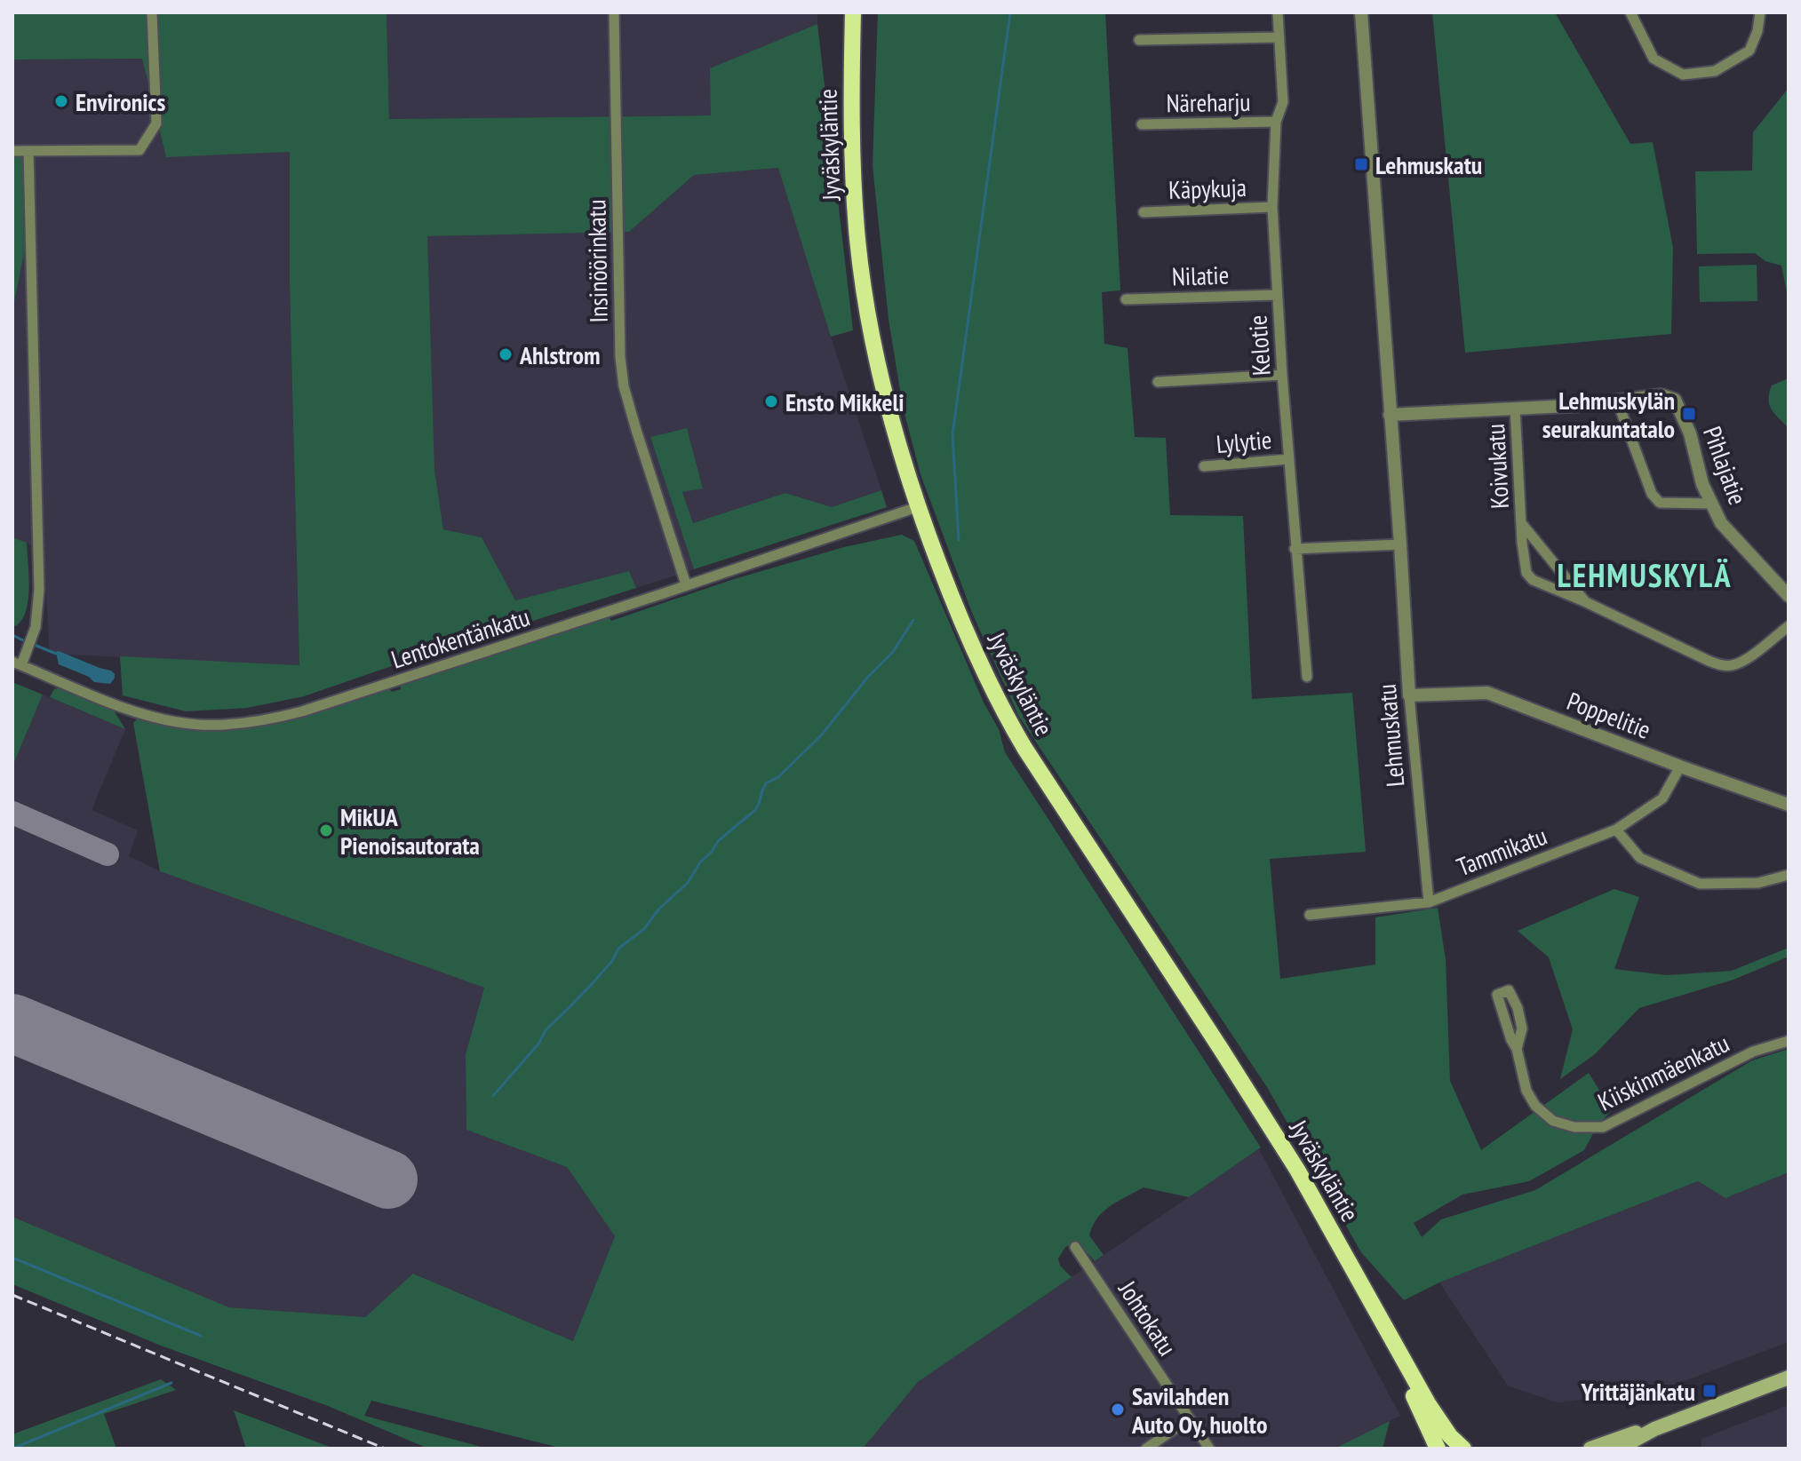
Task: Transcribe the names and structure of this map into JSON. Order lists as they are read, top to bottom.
{
  "streets": {
    "highway": ["Jyväskyläntie"],
    "street": [
      "Näreharju",
      "Käpykuja",
      "Insinöörinkatu",
      "Nilatie",
      "Kelotie",
      "Lylytie",
      "Pihlajatie",
      "Koivukatu",
      "Lentokentänkatu",
      "Poppelitie",
      "Lehmuskatu",
      "Tammikatu",
      "Kiiskinmäenkatu",
      "Johtokatu"
    ]
  },
  "crossings": [
    ["Näreharju", "Kelotie"],
    ["Jyväskyläntie", "Lentokentänkatu"],
    ["Käpykuja", "Kelotie"],
    ["Insinöörinkatu", "Lentokentänkatu"],
    ["Nilatie", "Kelotie"],
    ["Kelotie", "Lylytie"],
    ["Pihlajatie", "Koivukatu"],
    ["Pihlajatie", "Lehmuskatu"],
    ["Poppelitie", "Lehmuskatu"],
    ["Poppelitie", "Tammikatu"],
    ["Lehmuskatu", "Tammikatu"]
  ],
  "districts": ["LEHMUSKYLÄ"],
  "places": {
    "other": [
      "Environics",
      "Ahlstrom",
      "Ensto Mikkeli",
      "MikUA Pienoisautorata",
      "Savilahden Auto Oy, huolto"
    ],
    "transit": ["Lehmuskatu", "Lehmuskylän seurakuntatalo", "Yrittäjänkatu"]
  }
}
